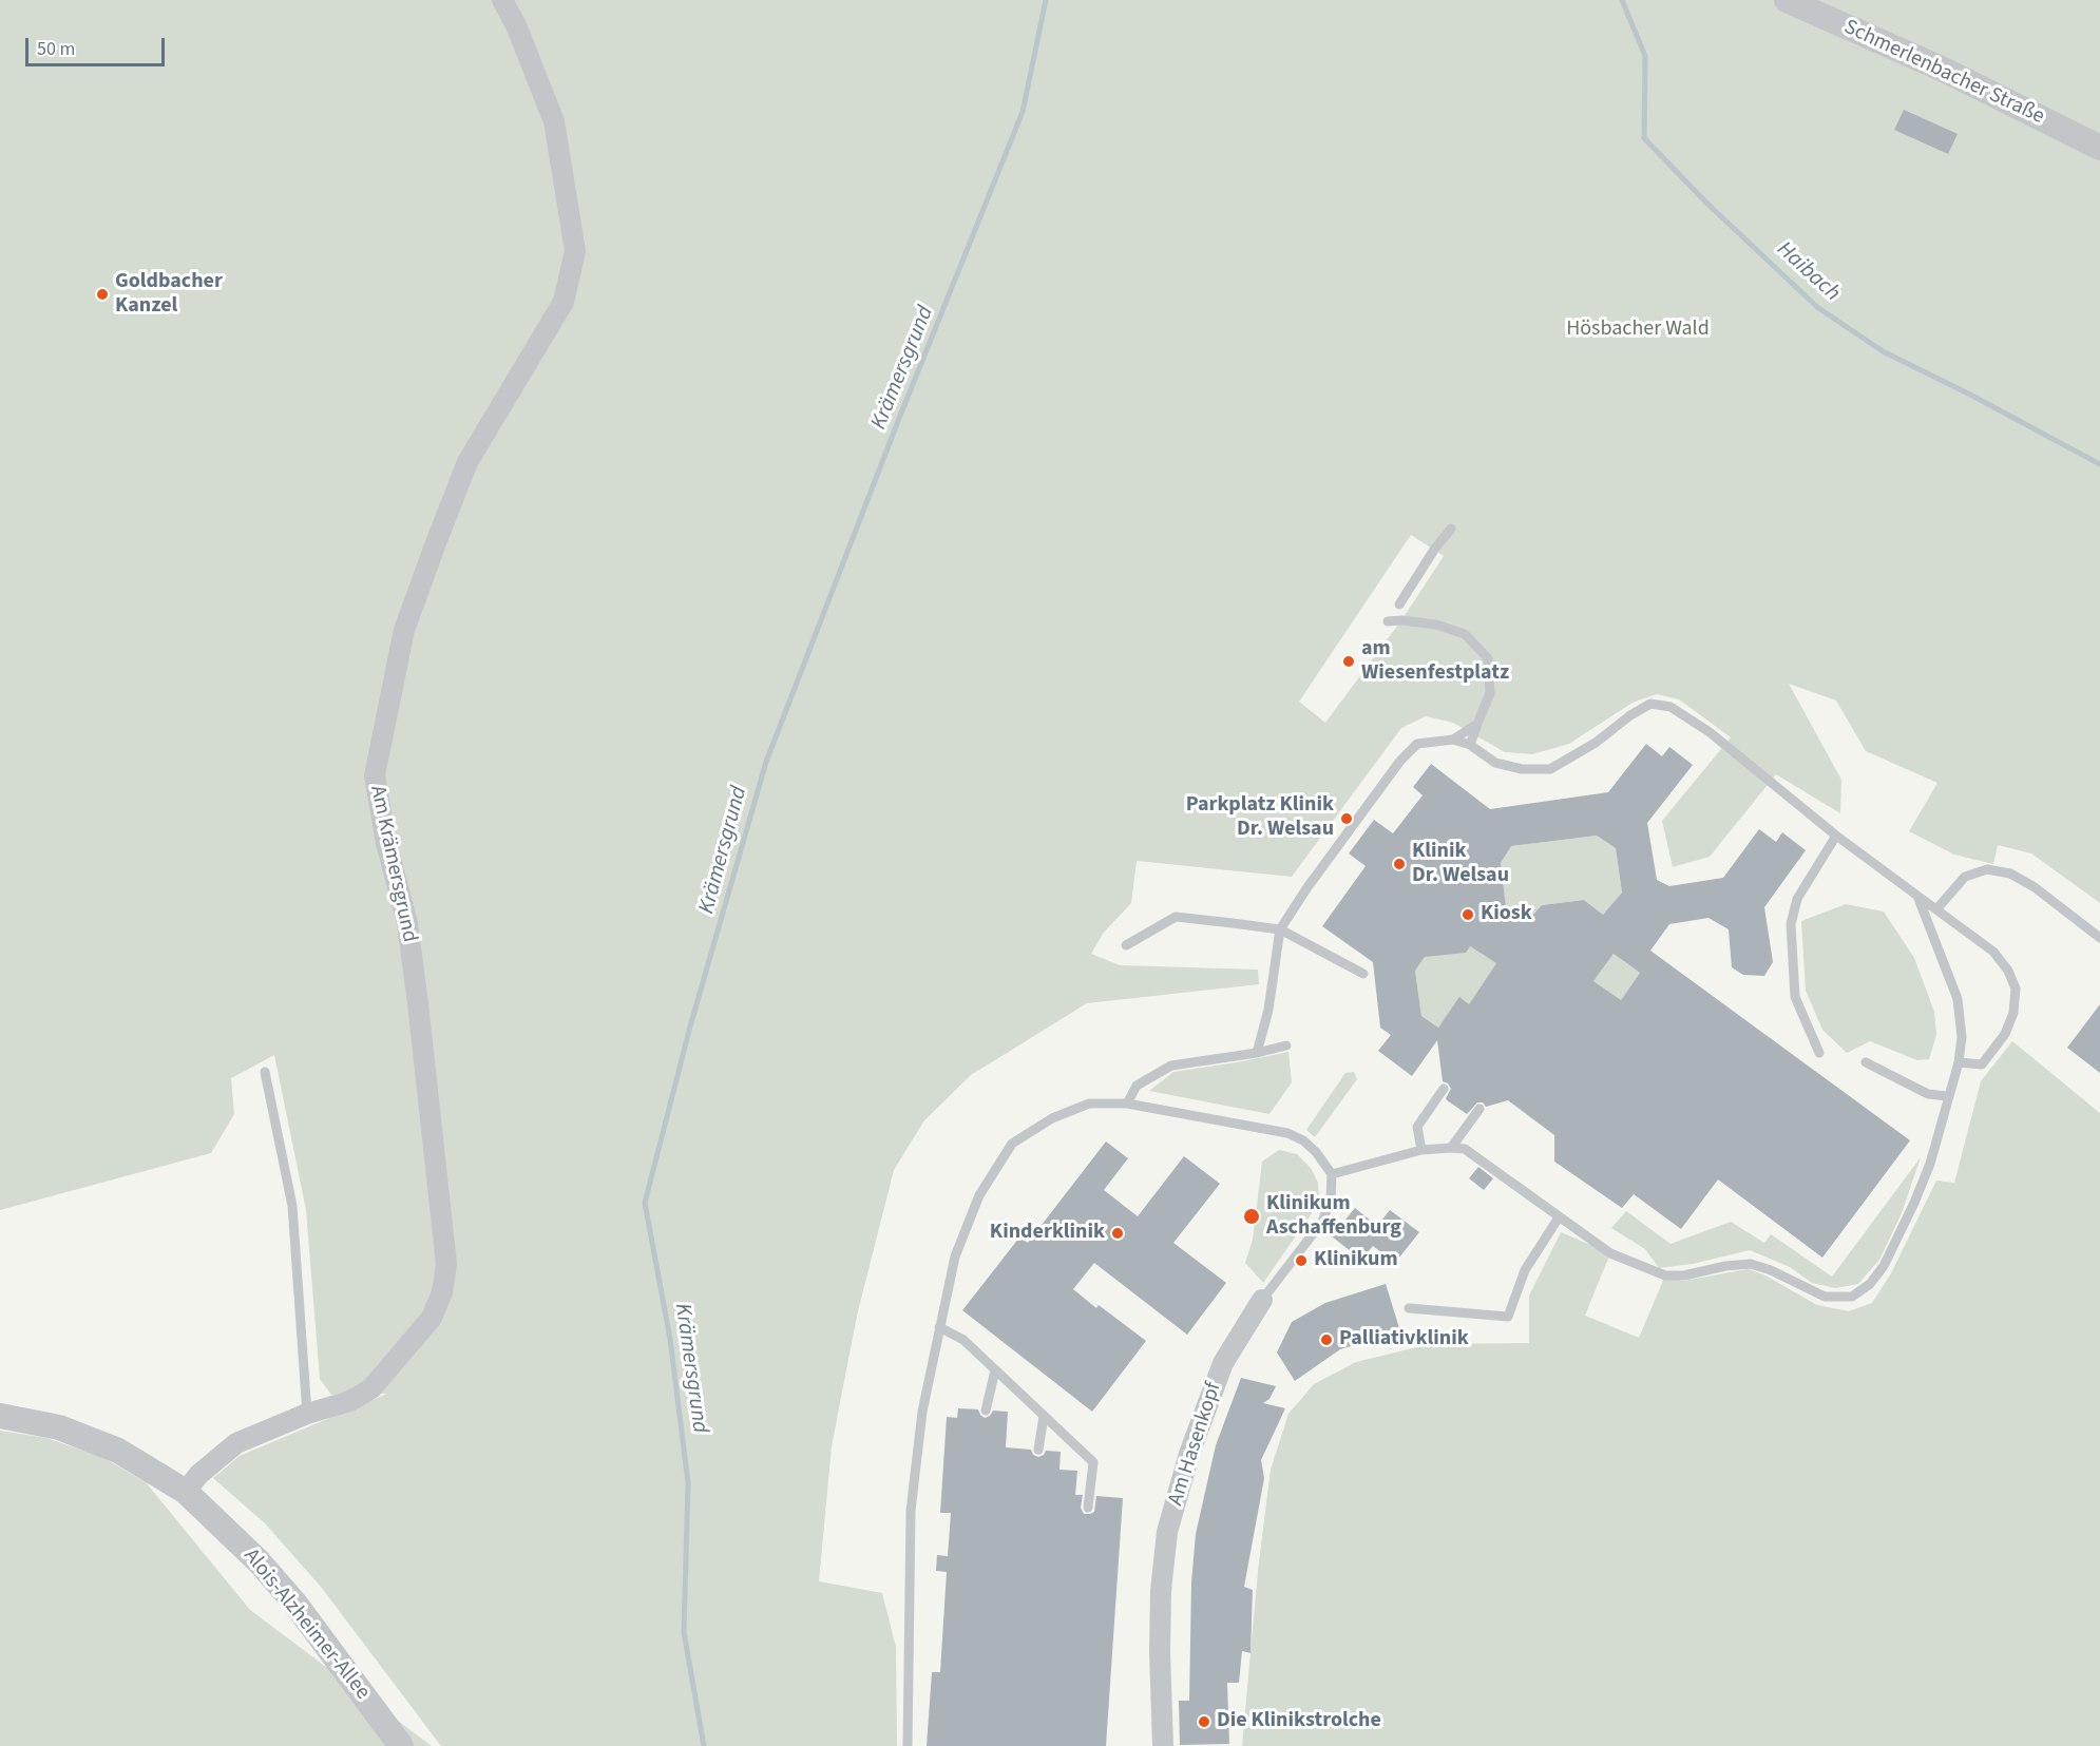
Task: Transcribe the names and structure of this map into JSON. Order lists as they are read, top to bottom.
{
  "streets": {
    "street": [
      "Schmerlenbacher Straße",
      "Am Krämersgrund",
      "Am Hasenkopf",
      "Alois-Alzheimer-Allee"
    ]
  },
  "crossings": [
    ["Am Krämersgrund", "Alois-Alzheimer-Allee"]
  ],
  "water": ["Haibach", "Krämersgrund"],
  "parks": ["Hösbacher Wald"],
  "places": [
    "Goldbacher Kanzel",
    "am Wiesenfestplatz",
    "Parkplatz Klinik Dr. Welsau",
    "Klinik Dr. Welsau",
    "Kiosk",
    "Klinikum Aschaffenburg",
    "Kinderklinik",
    "Klinikum",
    "Palliativklinik",
    "Die Klinikstrolche"
  ],
  "scale_bar": "50 m"
}
